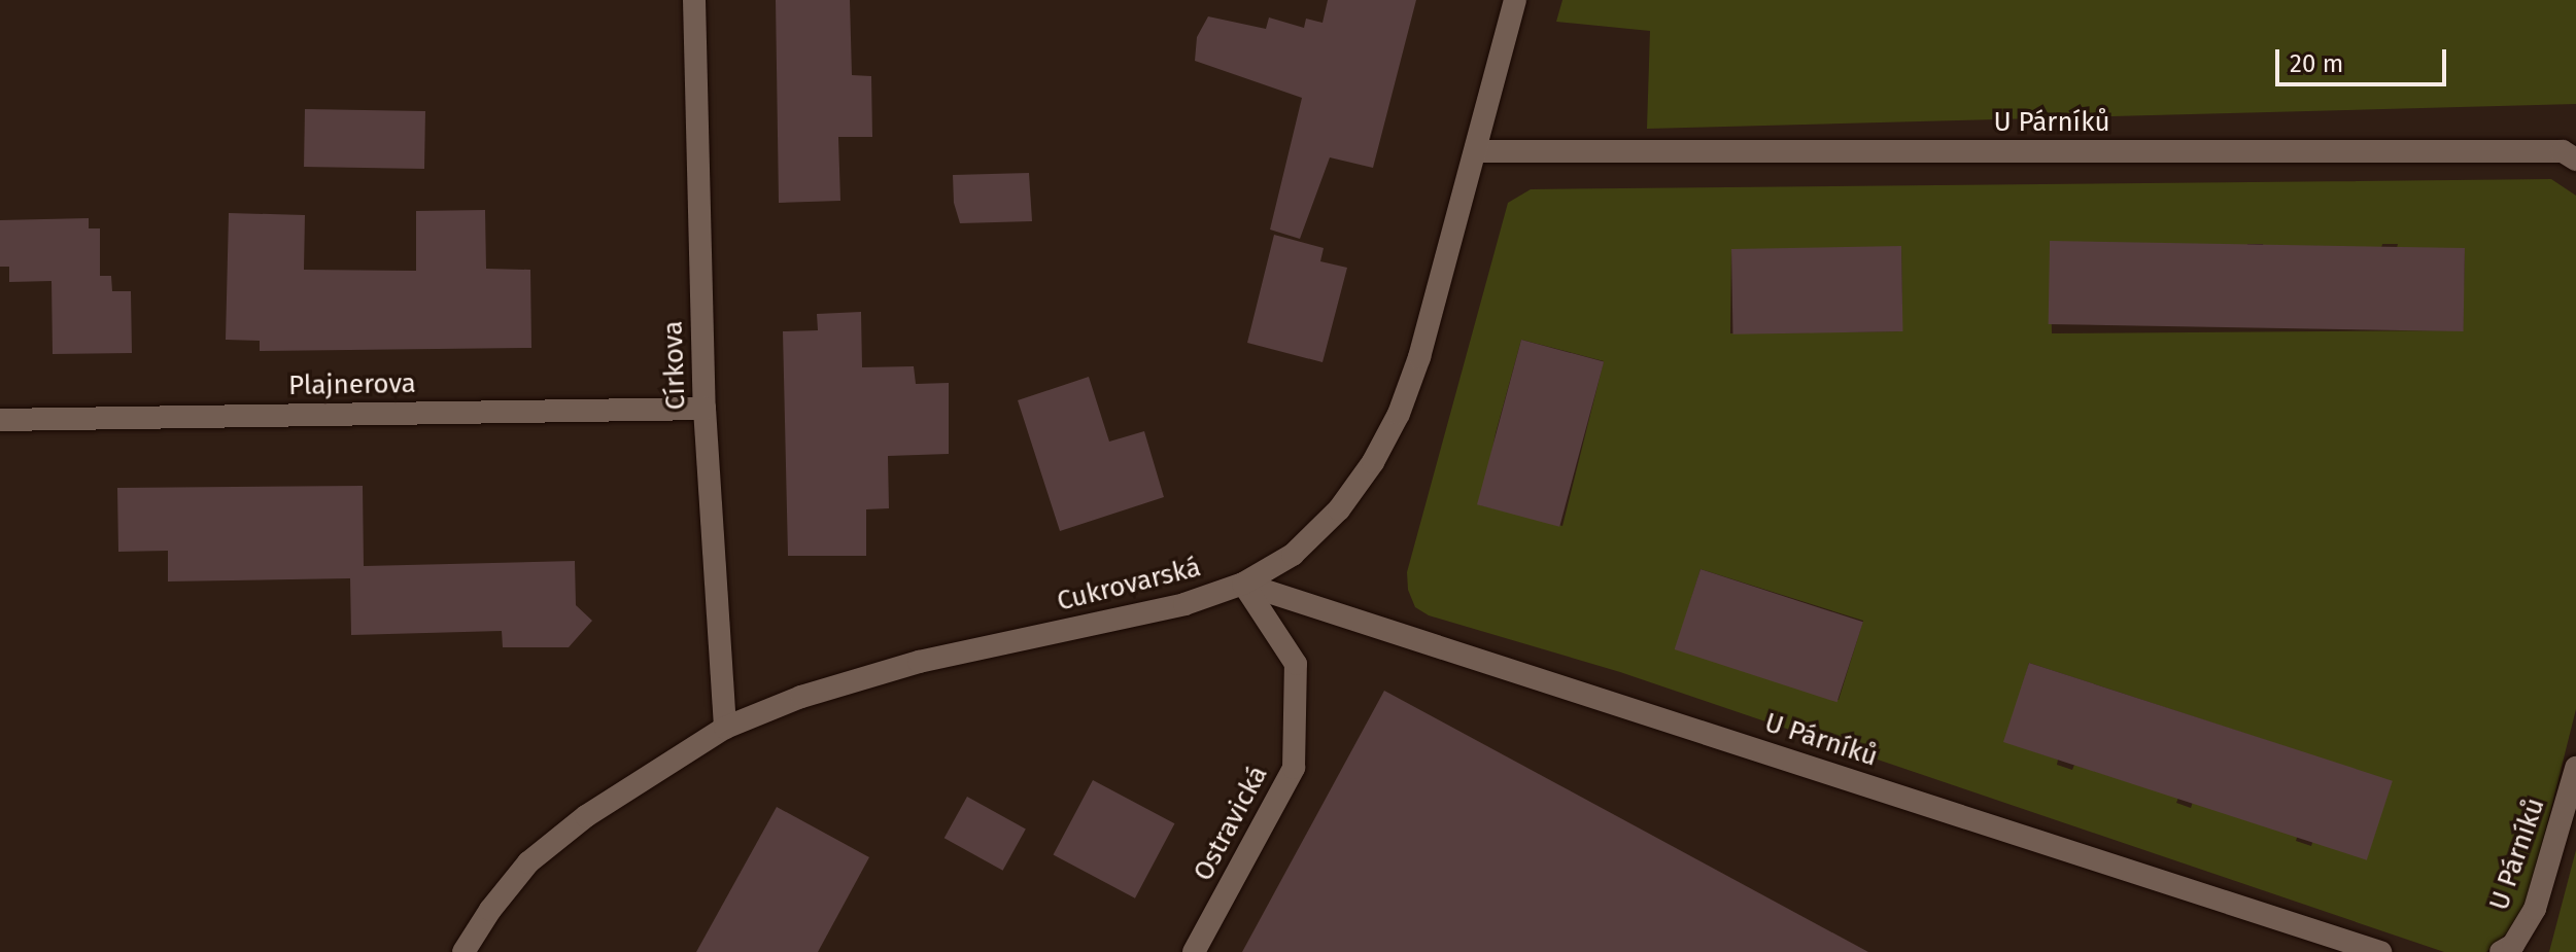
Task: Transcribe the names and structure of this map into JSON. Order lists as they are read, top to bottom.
{
  "streets": {
    "street": [
      "U Párníků",
      "Církova",
      "Plajnerova",
      "Cukrovarská",
      "Ostravická"
    ]
  },
  "crossings": [
    ["U Párníků", "Cukrovarská"],
    ["U Párníků", "Ostravická"],
    ["Církova", "Plajnerova"],
    ["Církova", "Cukrovarská"],
    ["Cukrovarská", "Ostravická"]
  ],
  "scale_bar": "20 m"
}
